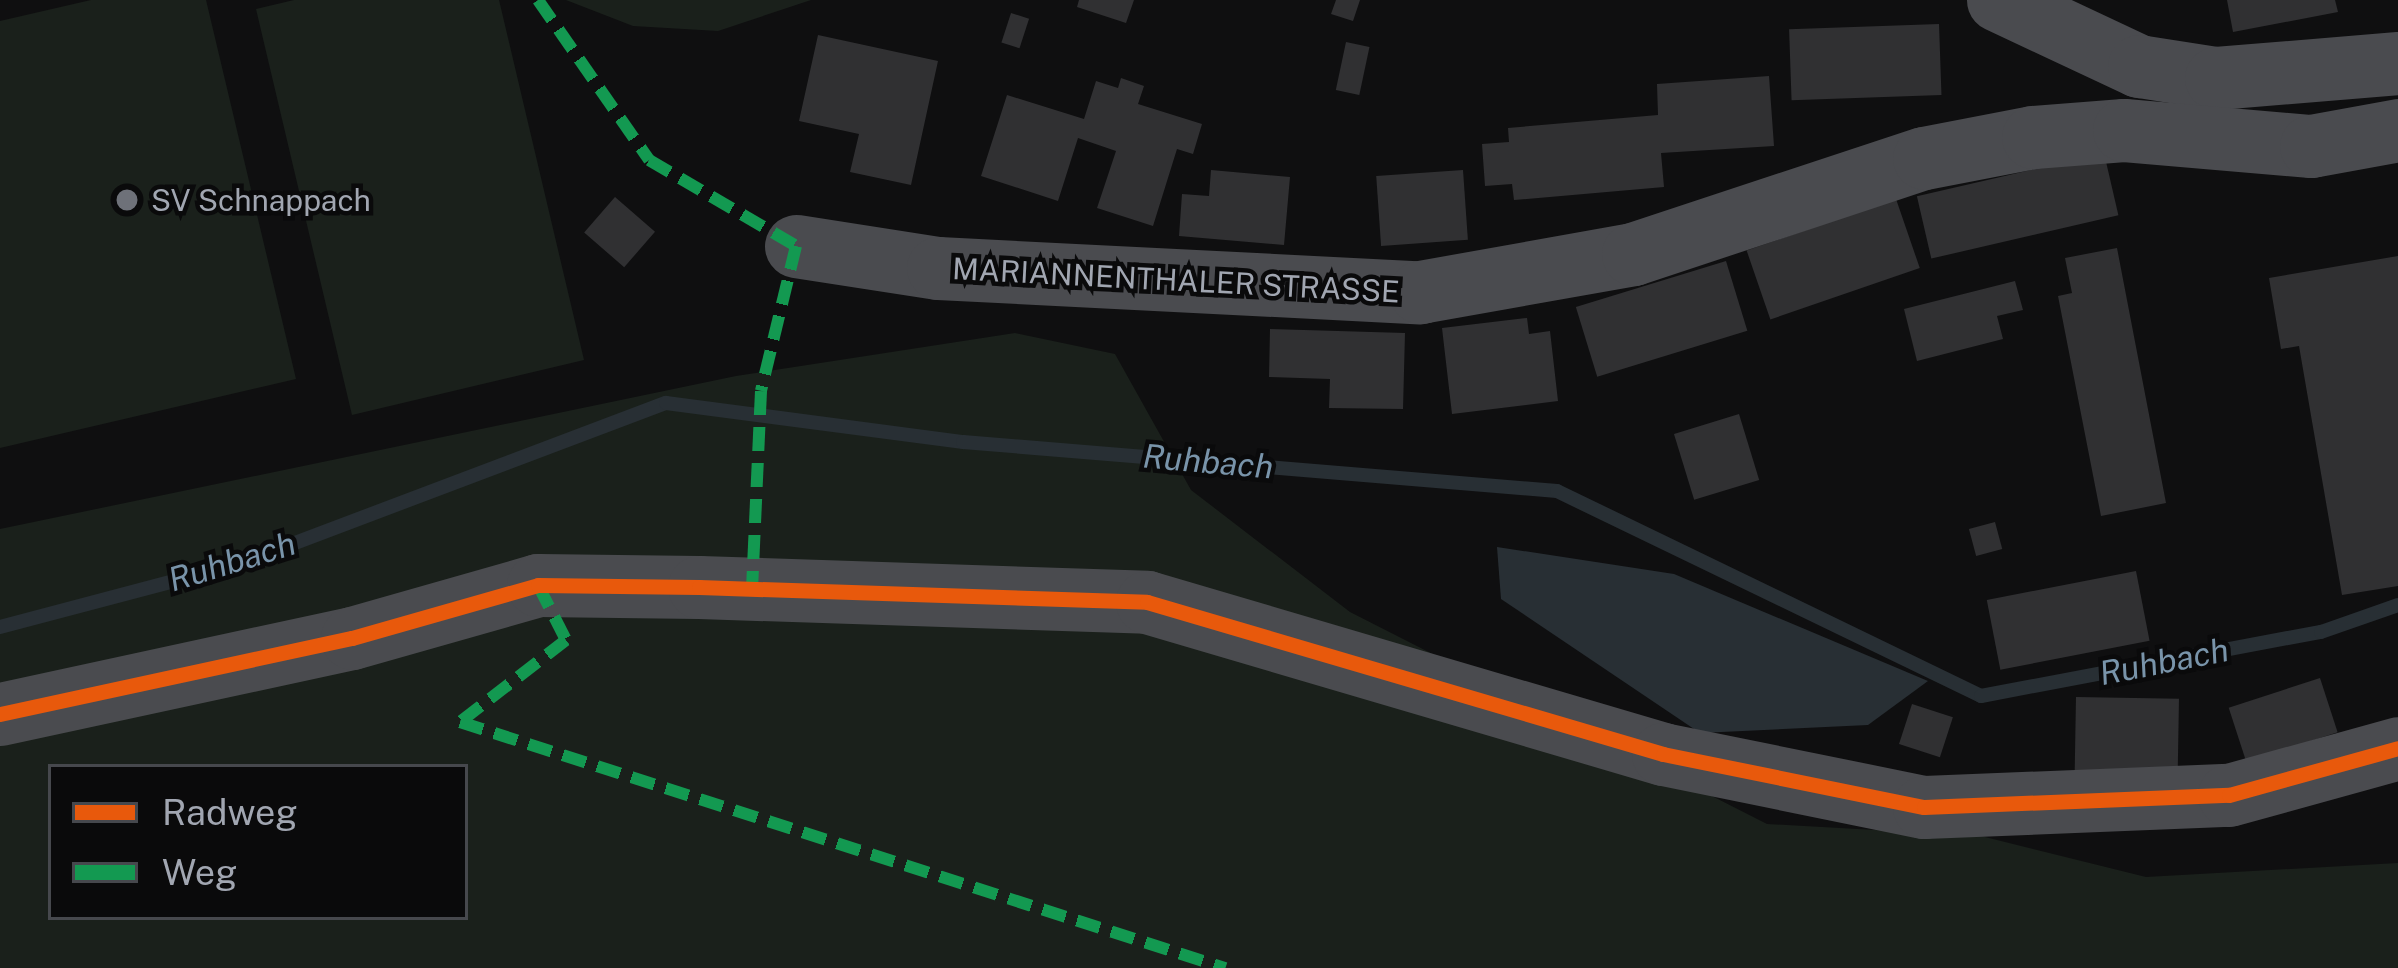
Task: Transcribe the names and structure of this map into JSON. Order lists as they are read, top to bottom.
{
  "streets": {
    "street": ["MARIANNENTHALER STRASSE"]
  },
  "water": ["Ruhbach"],
  "places": ["SV Schnappach"],
  "legend": ["Radweg", "Weg"]
}
